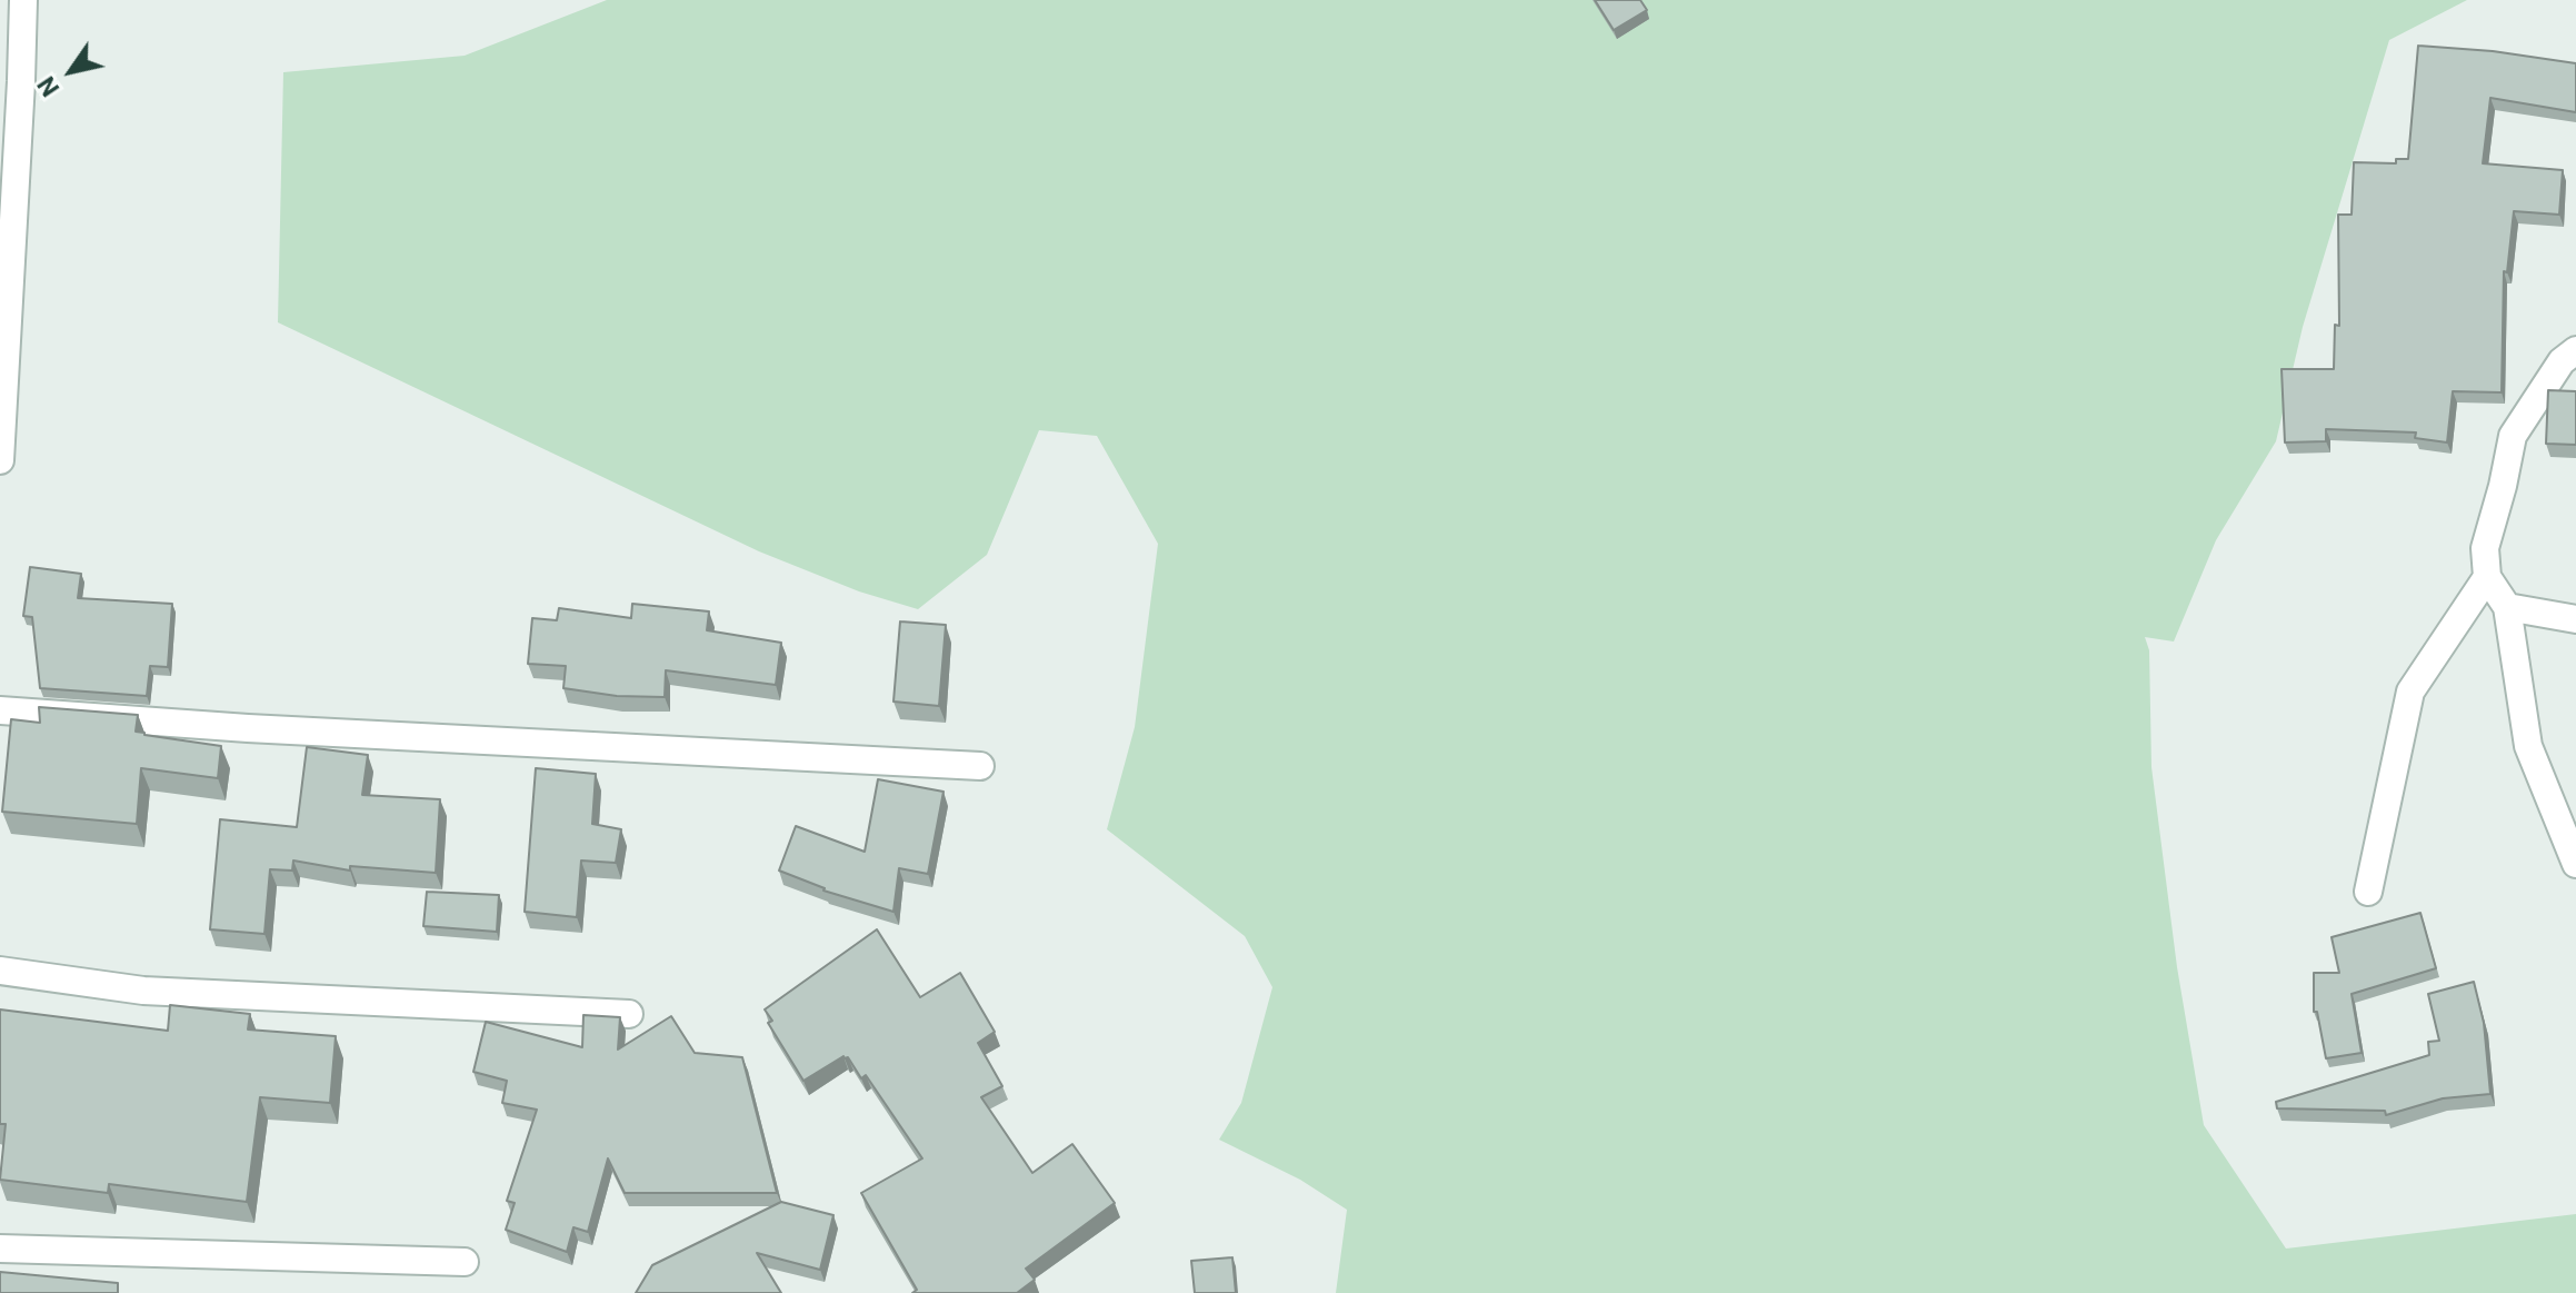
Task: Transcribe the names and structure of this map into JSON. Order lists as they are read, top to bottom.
{
  "north": "bottom left"
}
